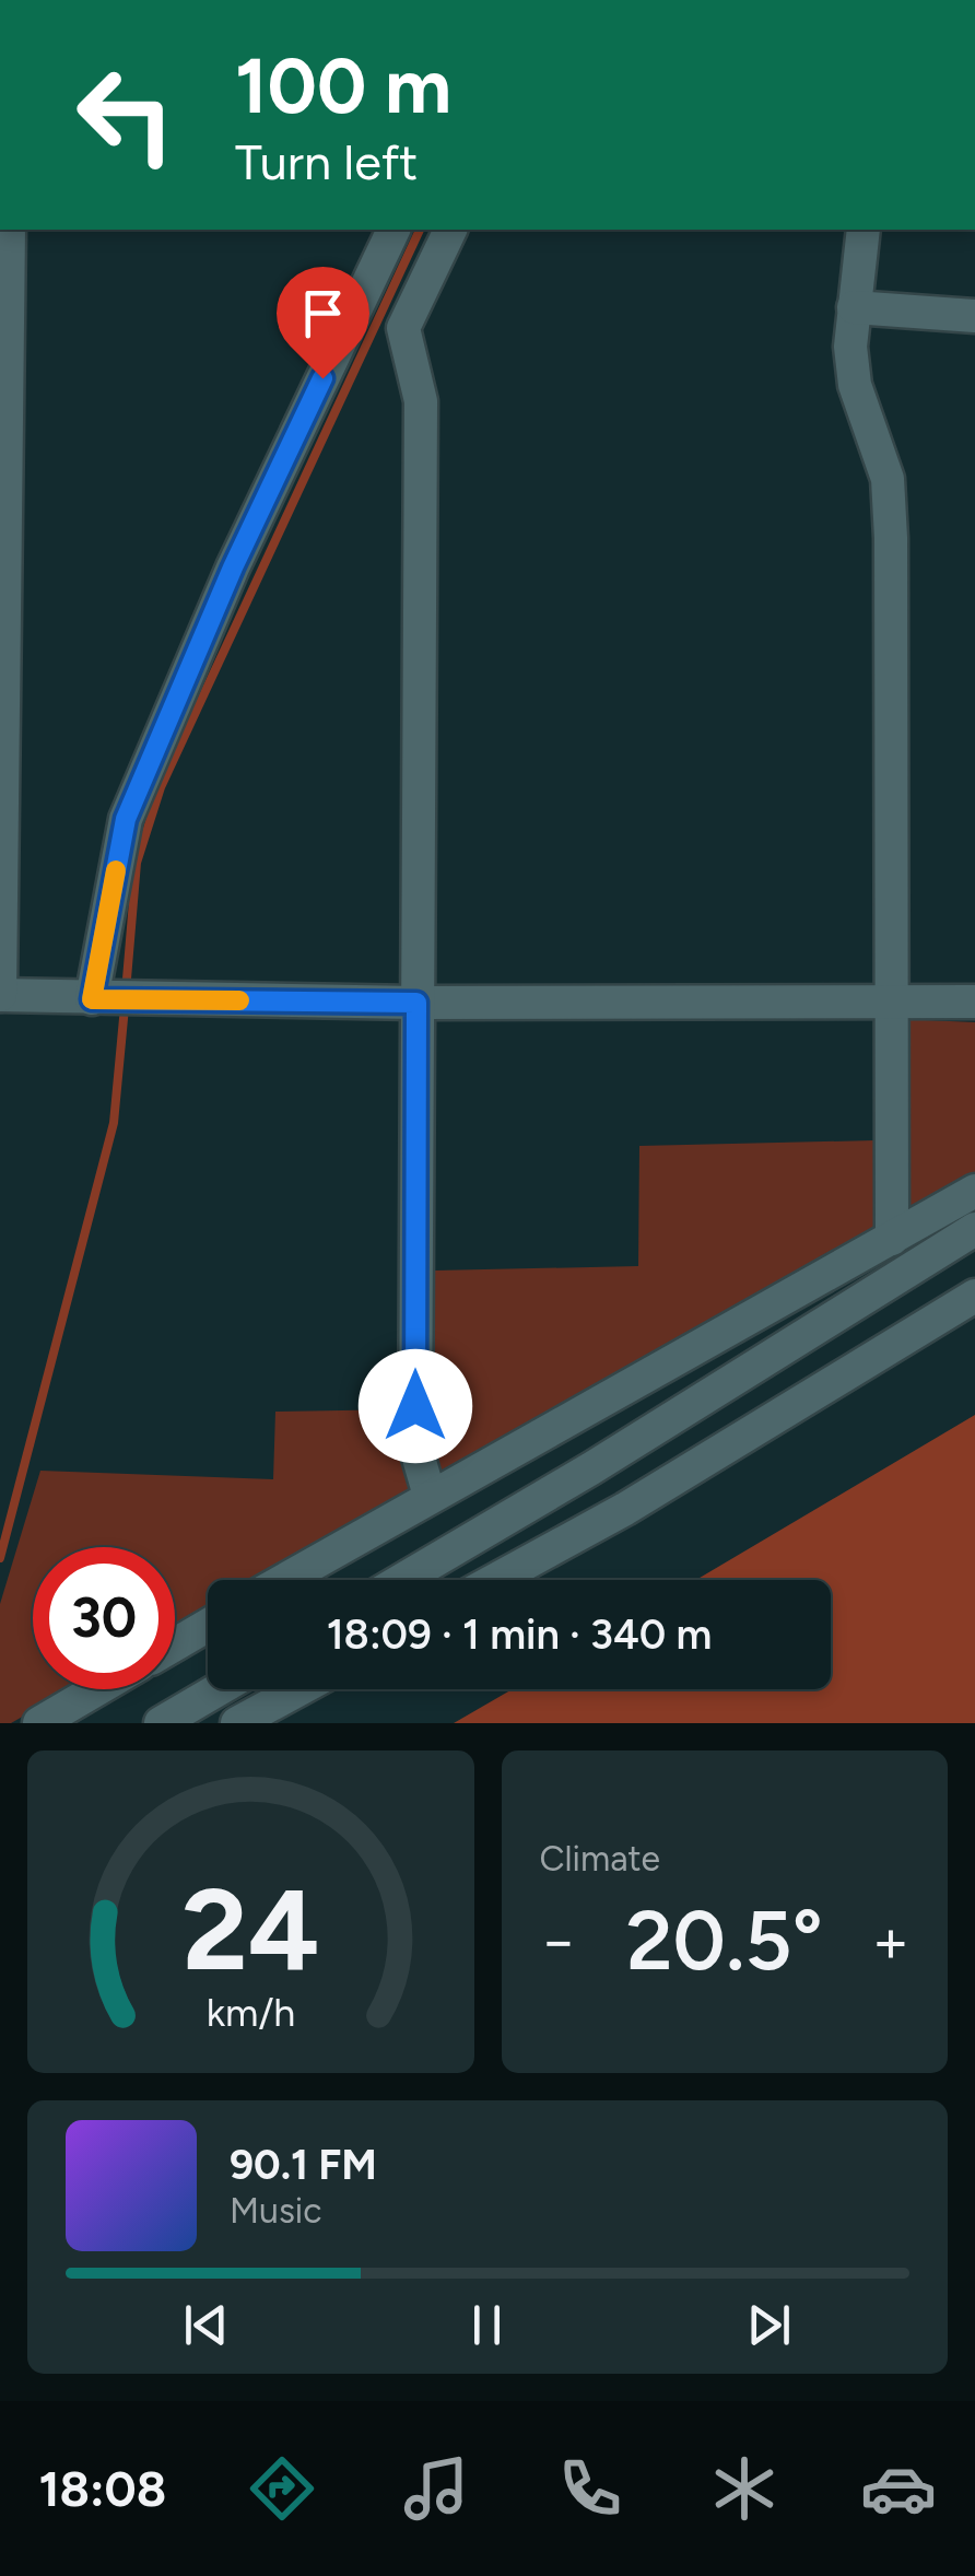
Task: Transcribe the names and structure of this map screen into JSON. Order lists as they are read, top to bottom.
{
  "page": {
    "turn": ["100 m", "Turn left"],
    "limit": "30",
    "trip": "18:09 · 1 min · 340 m",
    "tile": "Climate",
    "heat": ["−", "20.5°", "+"],
    "song": ["90.1 FM", "Music"],
    "tabs": "18:08",
    "gauge": ["24", "km/h"]
  }
}
